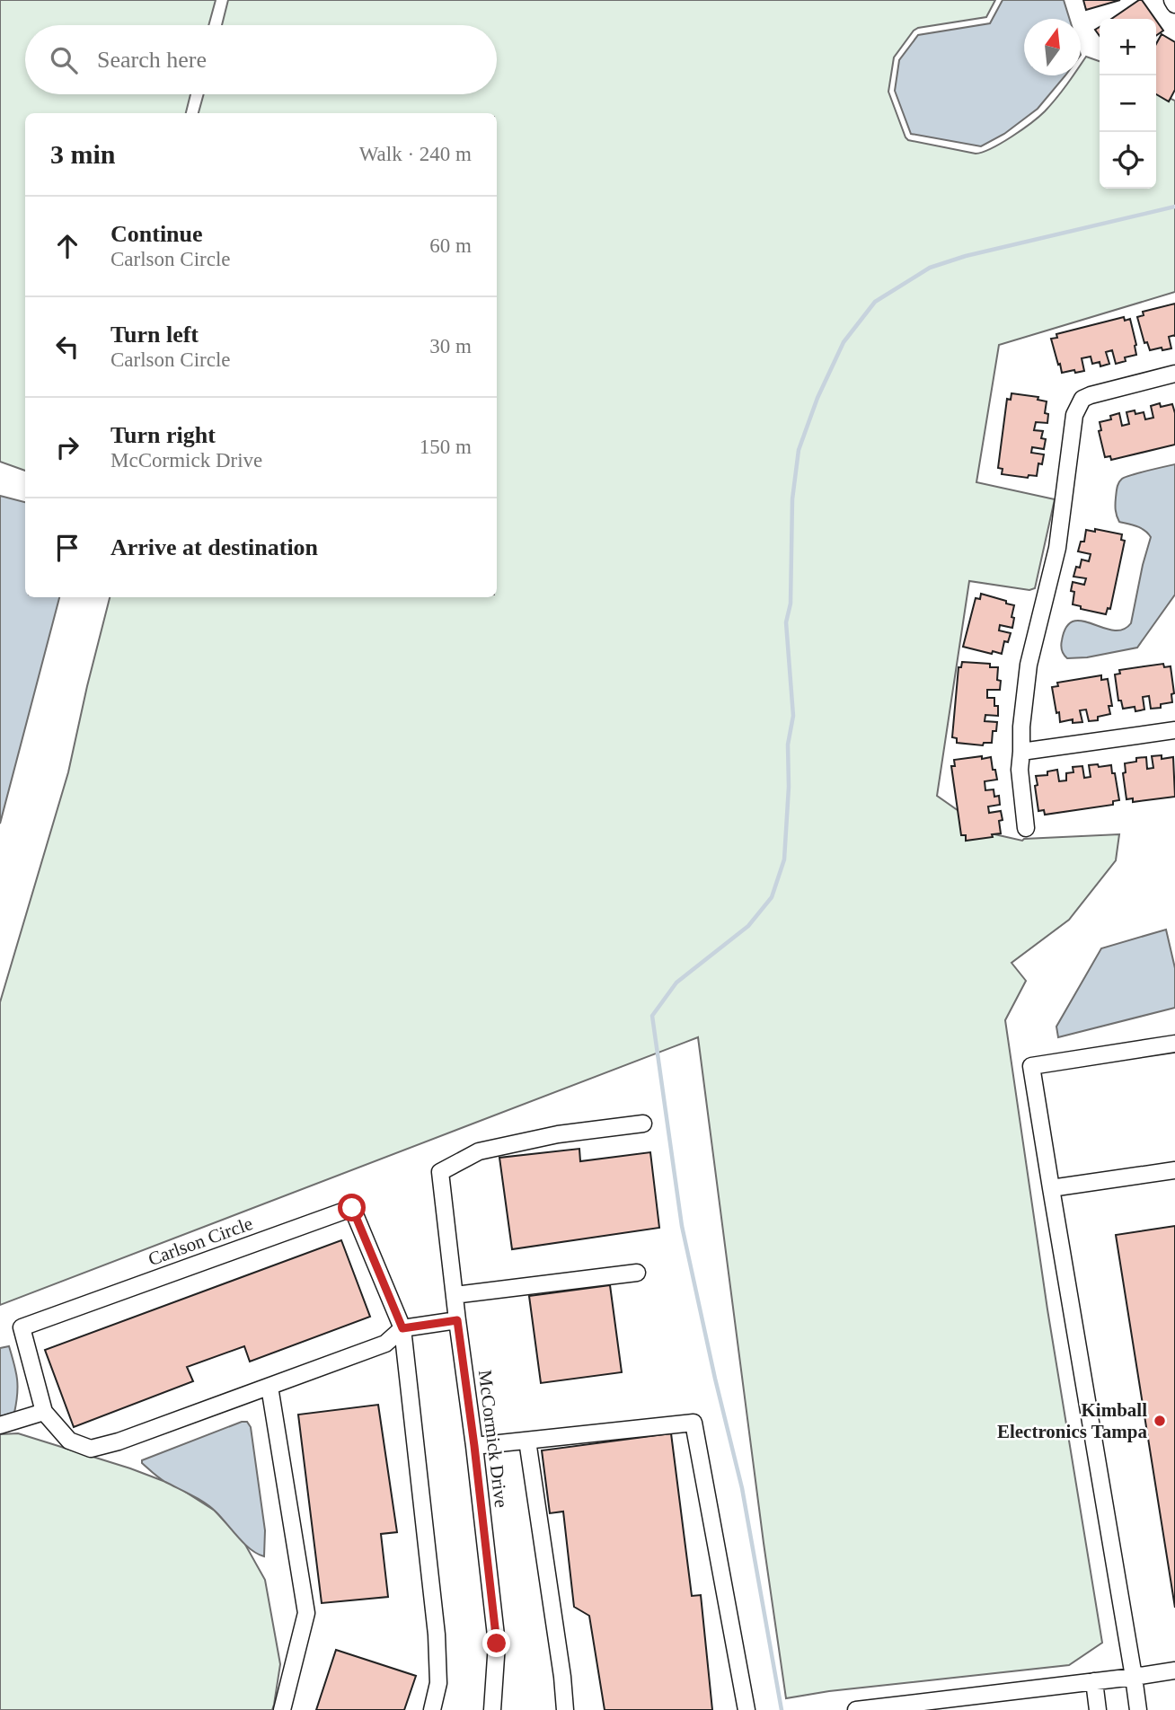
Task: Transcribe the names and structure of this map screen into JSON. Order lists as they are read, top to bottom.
{
  "streets": {
    "street": ["Carlson Circle", "McCormick Drive"]
  },
  "crossings": [
    ["Carlson Circle", "McCormick Drive"]
  ],
  "places": ["Kimball Electronics Tampa"],
  "north": "top",
  "page": {
    "map_buttons": ["+", "−"],
    "search": "Search here",
    "heading": ["3 min", "Walk · 240 m"],
    "list": [
      ["Continue", "Carlson Circle", "60 m"],
      ["Turn left", "Carlson Circle", "30 m"],
      ["Turn right", "McCormick Drive", "150 m"],
      "Arrive at destination"
    ]
  }
}
